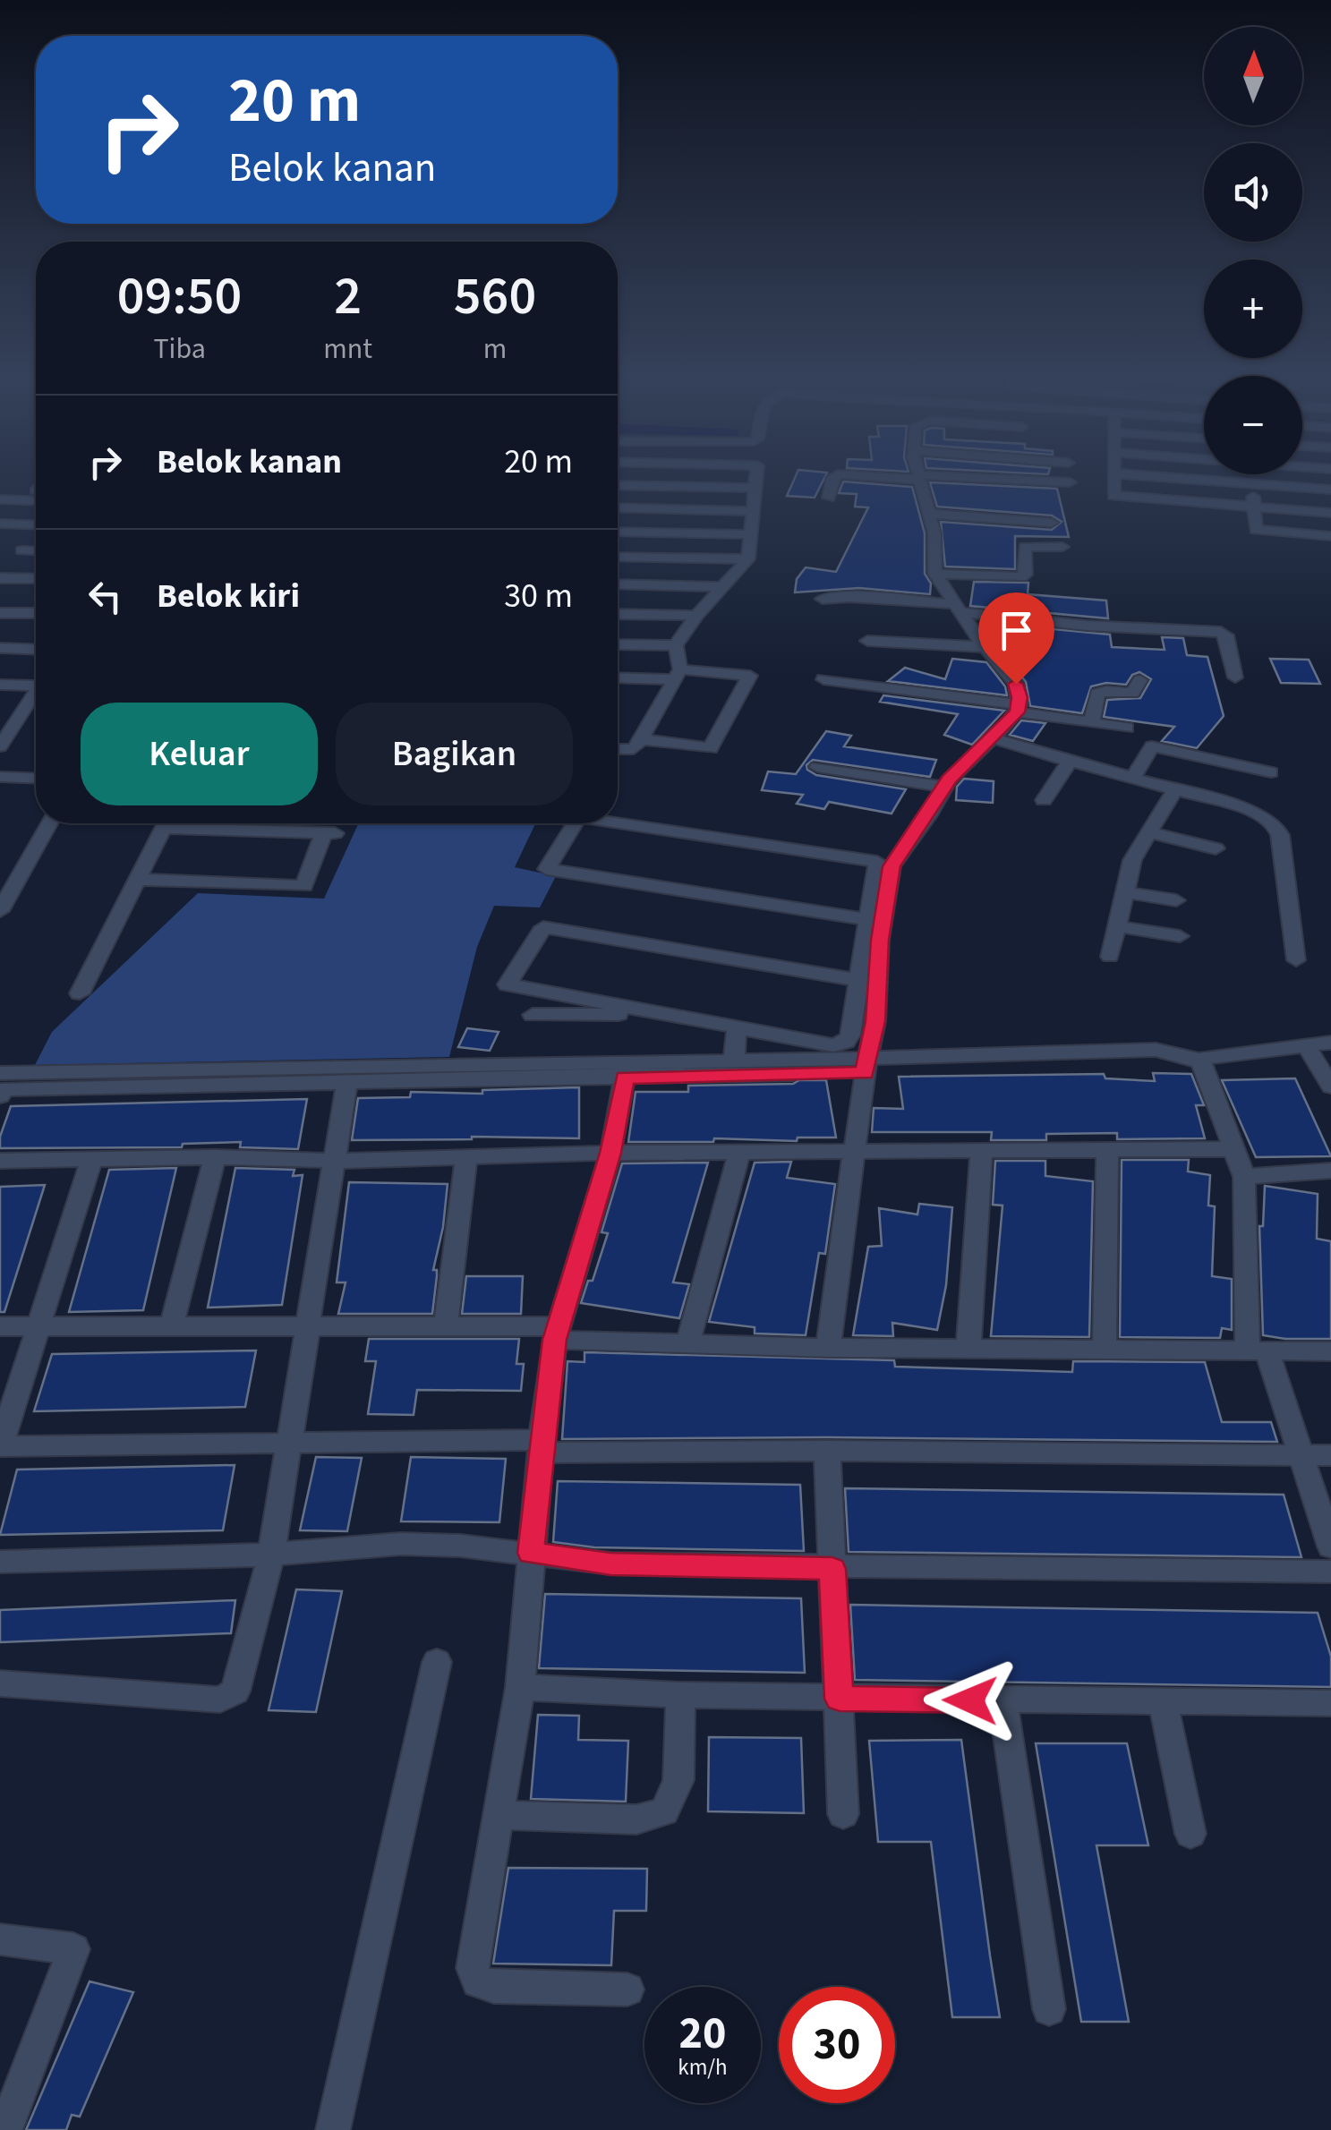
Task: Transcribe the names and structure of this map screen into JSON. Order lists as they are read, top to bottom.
{
  "north": "top",
  "page": {
    "map_buttons": ["+", "−"],
    "turn": ["20 m", "Belok kanan"],
    "eta": [
      "09:50",
      "Tiba",
      "2",
      "mnt",
      "560",
      "m"
    ],
    "list": [
      {
        "name": "Belok kanan",
        "value": "20 m"
      },
      {
        "name": "Belok kiri",
        "value": "30 m"
      }
    ],
    "buttons": ["Keluar", "Bagikan"],
    "speed": "20 km/h",
    "limit": "30"
  }
}
